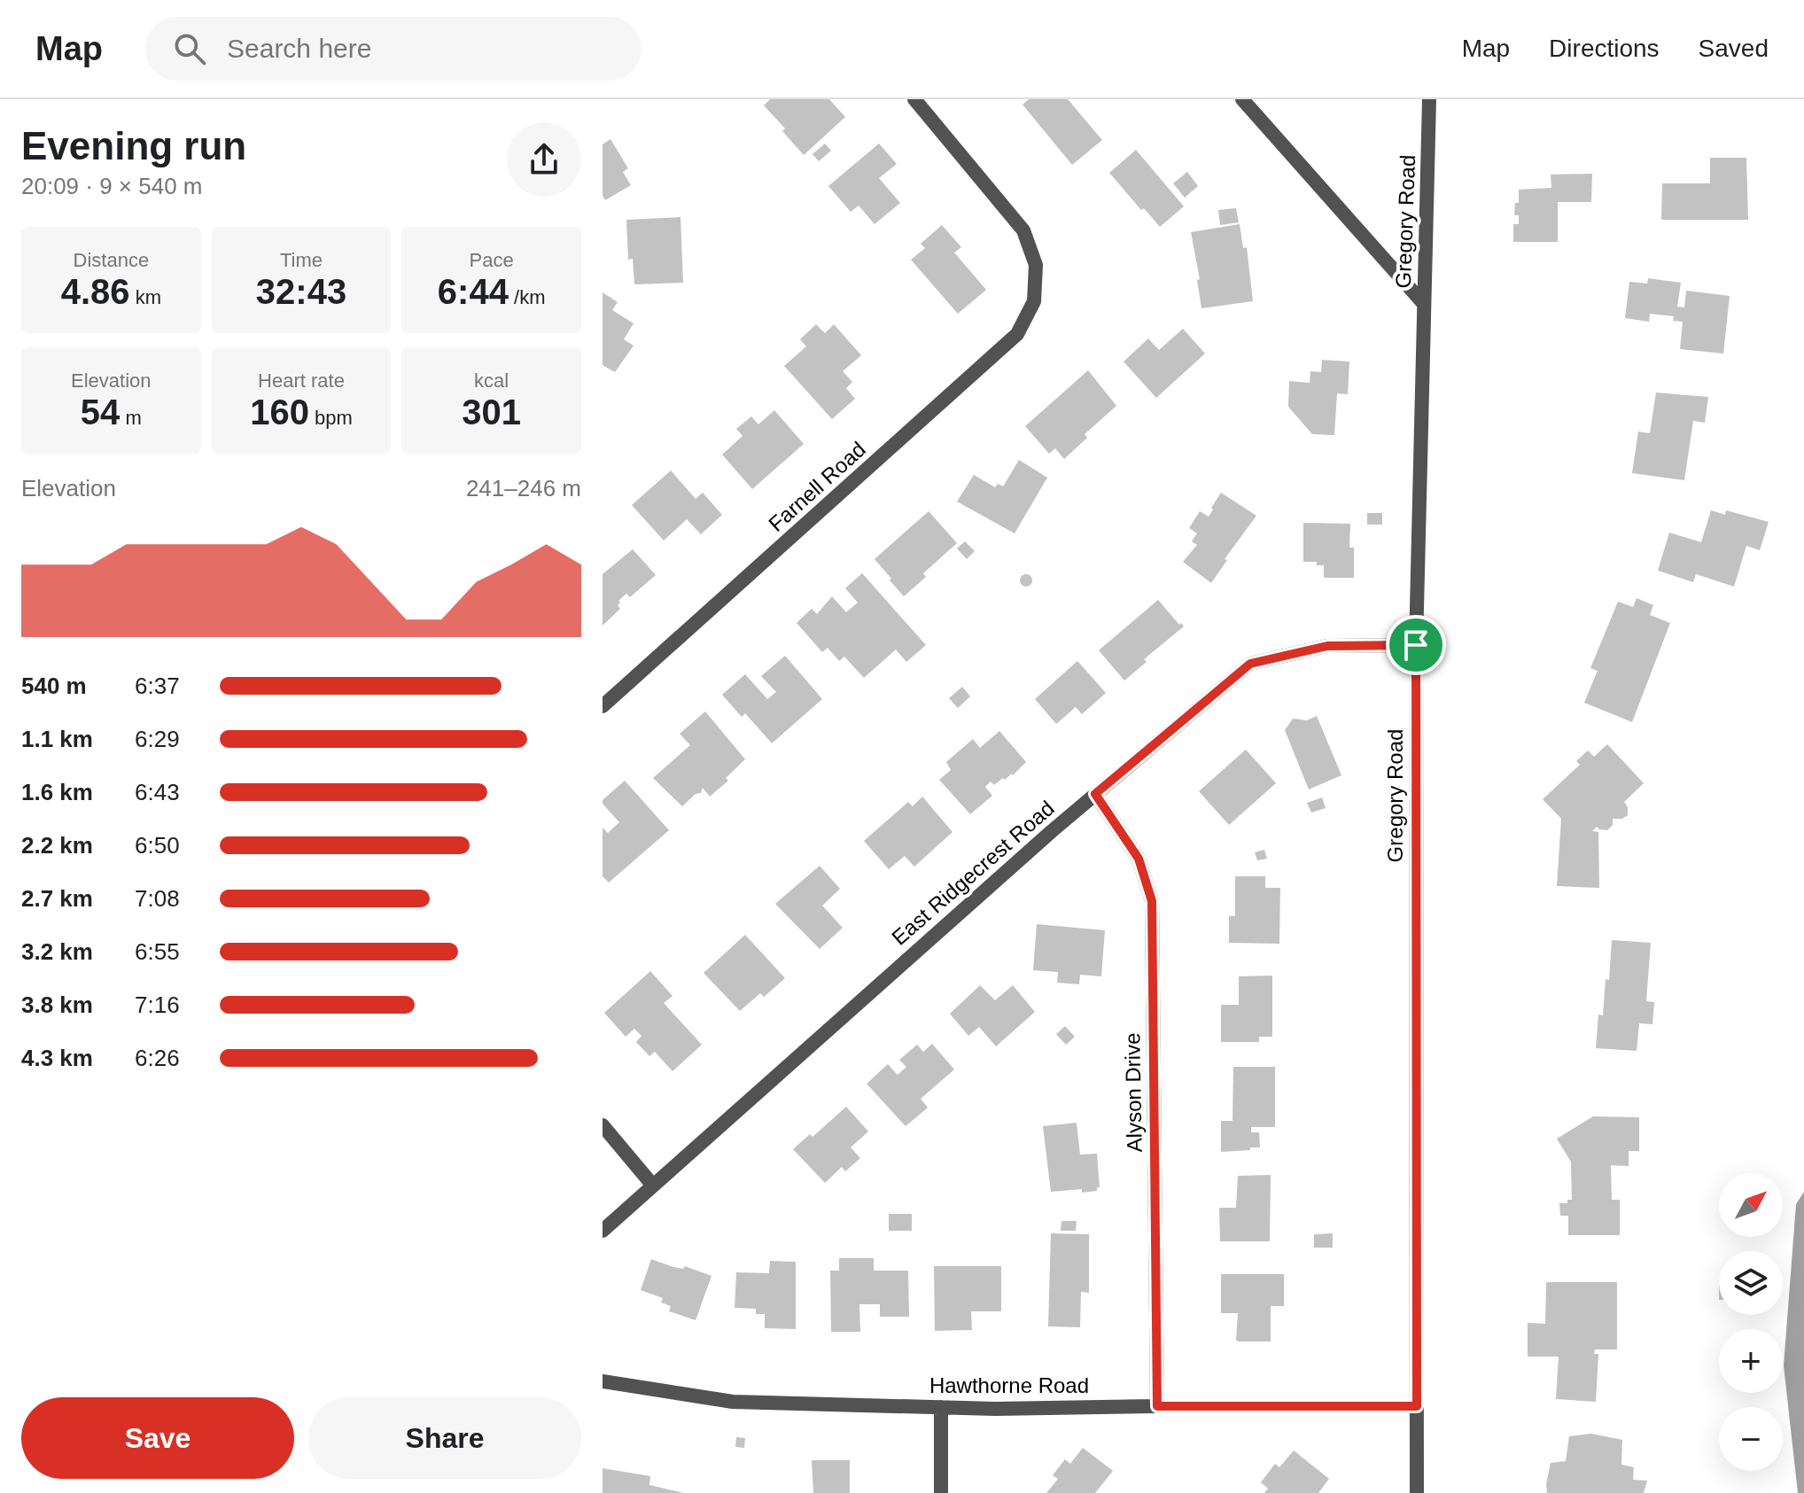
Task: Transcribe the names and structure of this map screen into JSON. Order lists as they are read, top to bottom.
{
  "streets": {
    "street": [
      "Gregory Road",
      "Farnell Road",
      "East Ridgecrest Road",
      "Alyson Drive",
      "Hawthorne Road"
    ]
  },
  "crossings": [
    ["Gregory Road", "East Ridgecrest Road"],
    ["Gregory Road", "Hawthorne Road"],
    ["East Ridgecrest Road", "Alyson Drive"],
    ["Alyson Drive", "Hawthorne Road"]
  ],
  "north": "top right",
  "page": {
    "header": "Map",
    "search": "Search here",
    "nav": ["Map", "Directions", "Saved"],
    "heading": ["Evening run", "20:09 · 9 × 540 m"],
    "stats": [
      ["Distance", "4.86 km"],
      ["Time", "32:43"],
      ["Pace", "6:44 /km"],
      ["Elevation", "54 m"],
      ["Heart rate", "160 bpm"],
      ["kcal", "301"]
    ],
    "chart": ["Elevation", "241–246 m"],
    "list": [
      {
        "name": "540 m",
        "note": "6:37"
      },
      {
        "name": "1.1 km",
        "note": "6:29"
      },
      {
        "name": "1.6 km",
        "note": "6:43"
      },
      {
        "name": "2.2 km",
        "note": "6:50"
      },
      {
        "name": "2.7 km",
        "note": "7:08"
      },
      {
        "name": "3.2 km",
        "note": "6:55"
      },
      {
        "name": "3.8 km",
        "note": "7:16"
      },
      {
        "name": "4.3 km",
        "note": "6:26"
      }
    ],
    "map_buttons": ["+", "−"],
    "buttons": ["Save", "Share"]
  }
}
